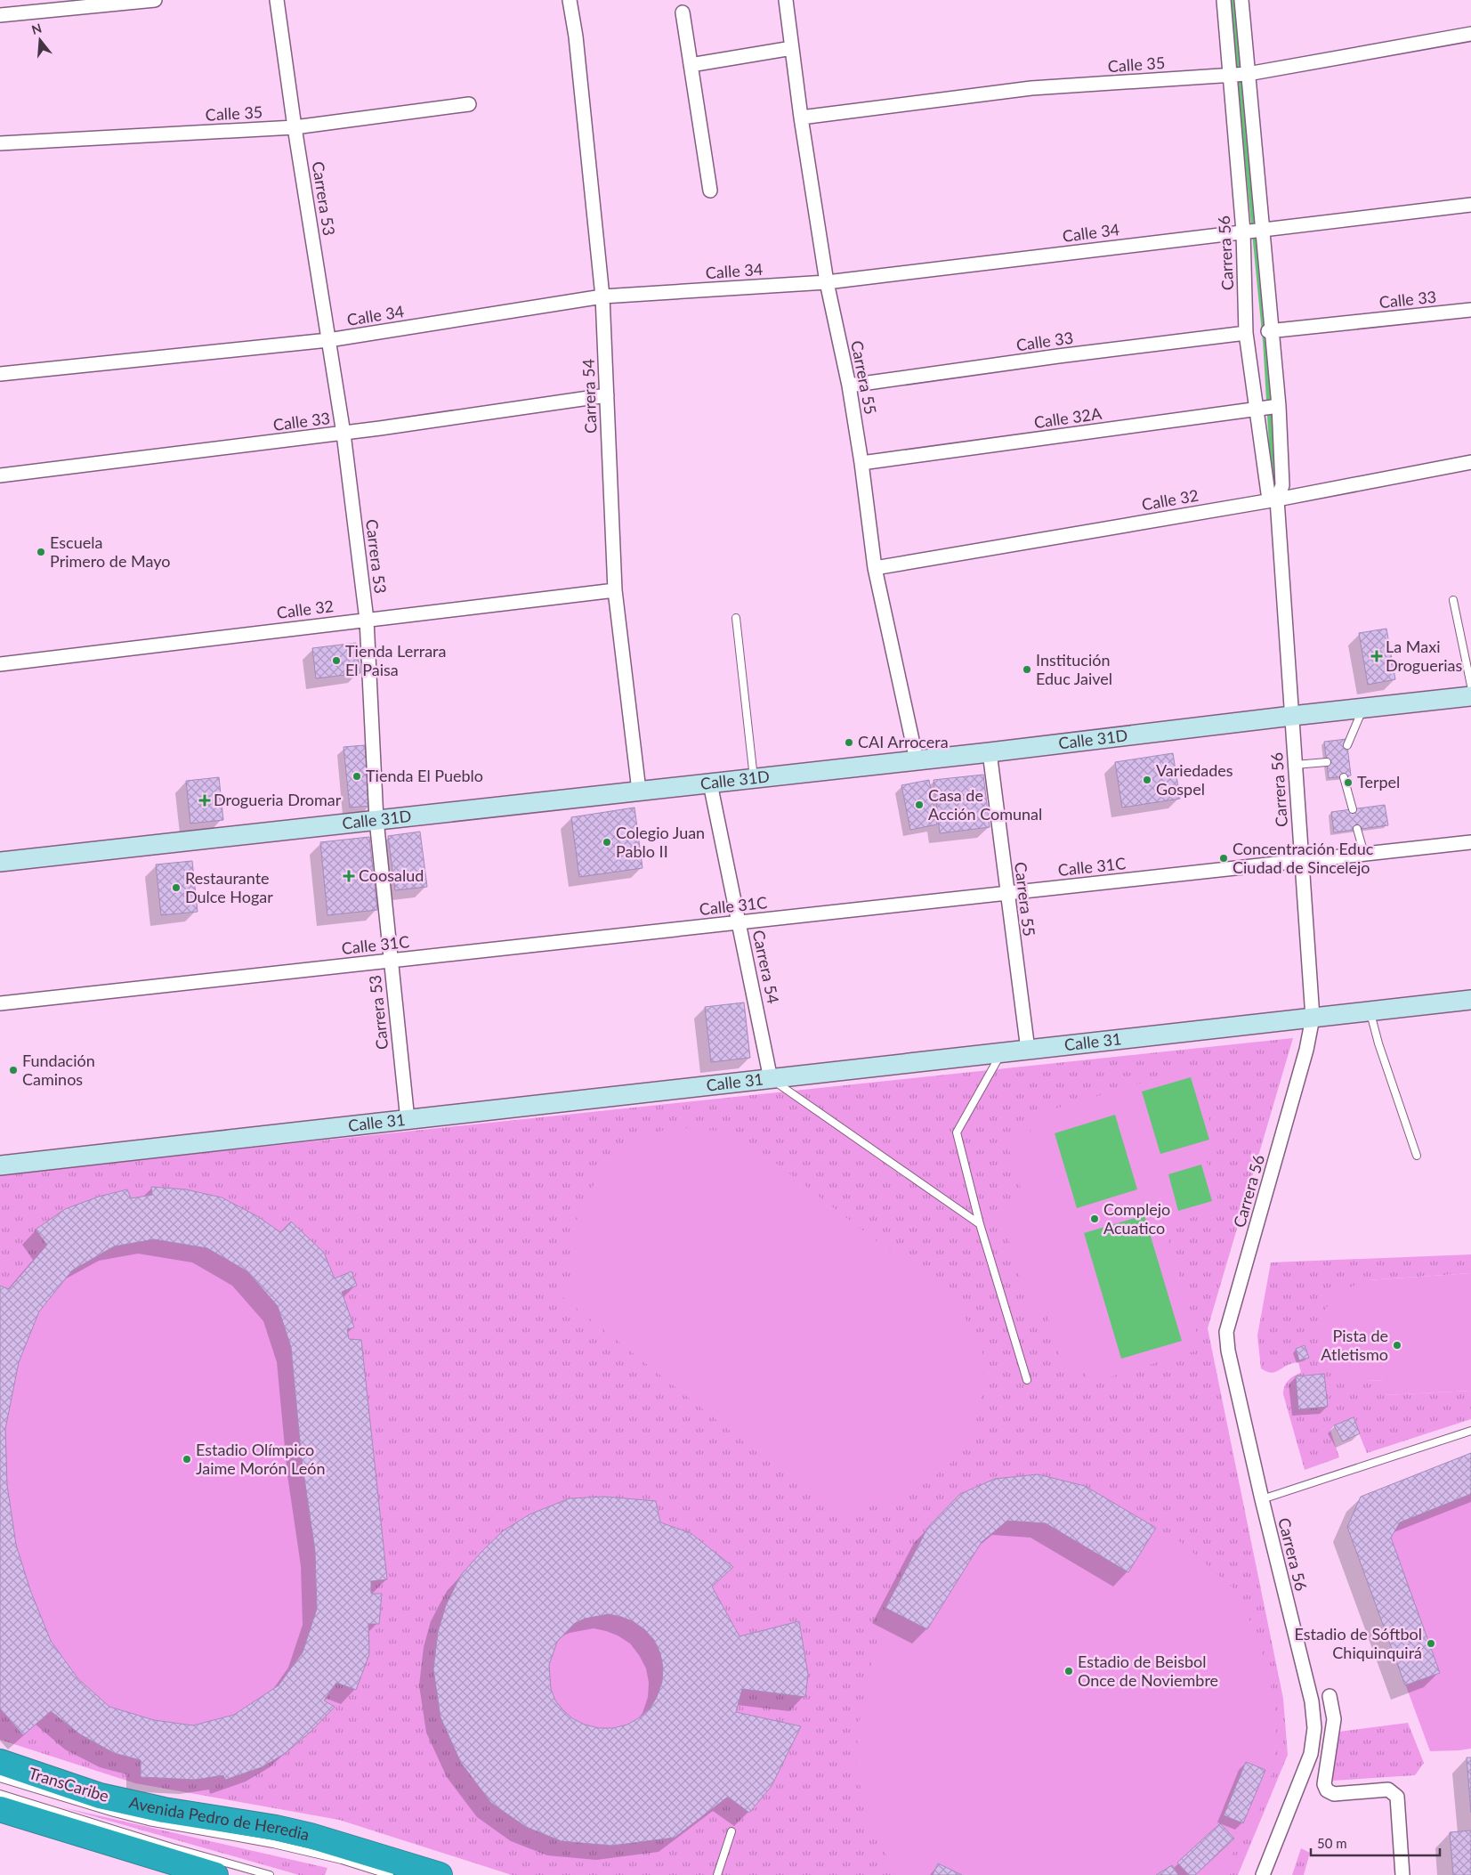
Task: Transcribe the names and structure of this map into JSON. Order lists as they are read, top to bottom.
{
  "streets": {
    "highway": ["Avenida Pedro de Heredia"],
    "street": [
      "Calle 35",
      "Carrera 53",
      "Calle 34",
      "Carrera 56",
      "Calle 33",
      "Carrera 55",
      "Carrera 54",
      "Calle 32A",
      "Calle 32",
      "Calle 31D",
      "Calle 31C",
      "Calle 31"
    ],
    "lane": ["TransCaribe"]
  },
  "crossings": [
    ["Calle 35", "Carrera 53"],
    ["Calle 35", "Carrera 56"],
    ["Calle 35", "Carrera 55"],
    ["Carrera 53", "Calle 34"],
    ["Carrera 53", "Calle 33"],
    ["Carrera 53", "Calle 32"],
    ["Carrera 53", "Calle 31D"],
    ["Carrera 53", "Calle 31C"],
    ["Carrera 53", "Calle 31"],
    ["Calle 34", "Carrera 56"],
    ["Calle 34", "Carrera 55"],
    ["Calle 34", "Carrera 54"],
    ["Carrera 56", "Calle 33"],
    ["Carrera 56", "Calle 32A"],
    ["Carrera 56", "Calle 32"],
    ["Carrera 56", "Calle 31D"],
    ["Carrera 56", "Calle 31C"],
    ["Carrera 56", "Calle 31"],
    ["Calle 33", "Carrera 55"],
    ["Calle 33", "Carrera 54"],
    ["Carrera 55", "Calle 32A"],
    ["Carrera 55", "Calle 32"],
    ["Carrera 55", "Calle 31D"],
    ["Carrera 55", "Calle 31C"],
    ["Carrera 55", "Calle 31"],
    ["Carrera 54", "Calle 32"],
    ["Carrera 54", "Calle 31D"],
    ["Carrera 54", "Calle 31C"],
    ["Carrera 54", "Calle 31"]
  ],
  "places": {
    "other": [
      "Escuela Primero de Mayo",
      "Tienda Lerrara El Paisa",
      "Institución Educ Jaivel",
      "CAI Arrocera",
      "Tienda El Pueblo",
      "Variedades Gospel",
      "Terpel",
      "Casa de Acción Comunal",
      "Colegio Juan Pablo II",
      "Concentración Educ Ciudad de Sincelejo",
      "Restaurante Dulce Hogar",
      "Fundación Caminos",
      "Complejo Acuatico",
      "Pista de Atletismo",
      "Estadio Olímpico Jaime Morón León",
      "Estadio de Sóftbol Chiquinquirá",
      "Estadio de Beisbol Once de Noviembre"
    ],
    "health": ["La Maxi Droguerias", "Drogueria Dromar", "Coosalud"]
  },
  "scale_bar": "50 m",
  "north": "top"
}
